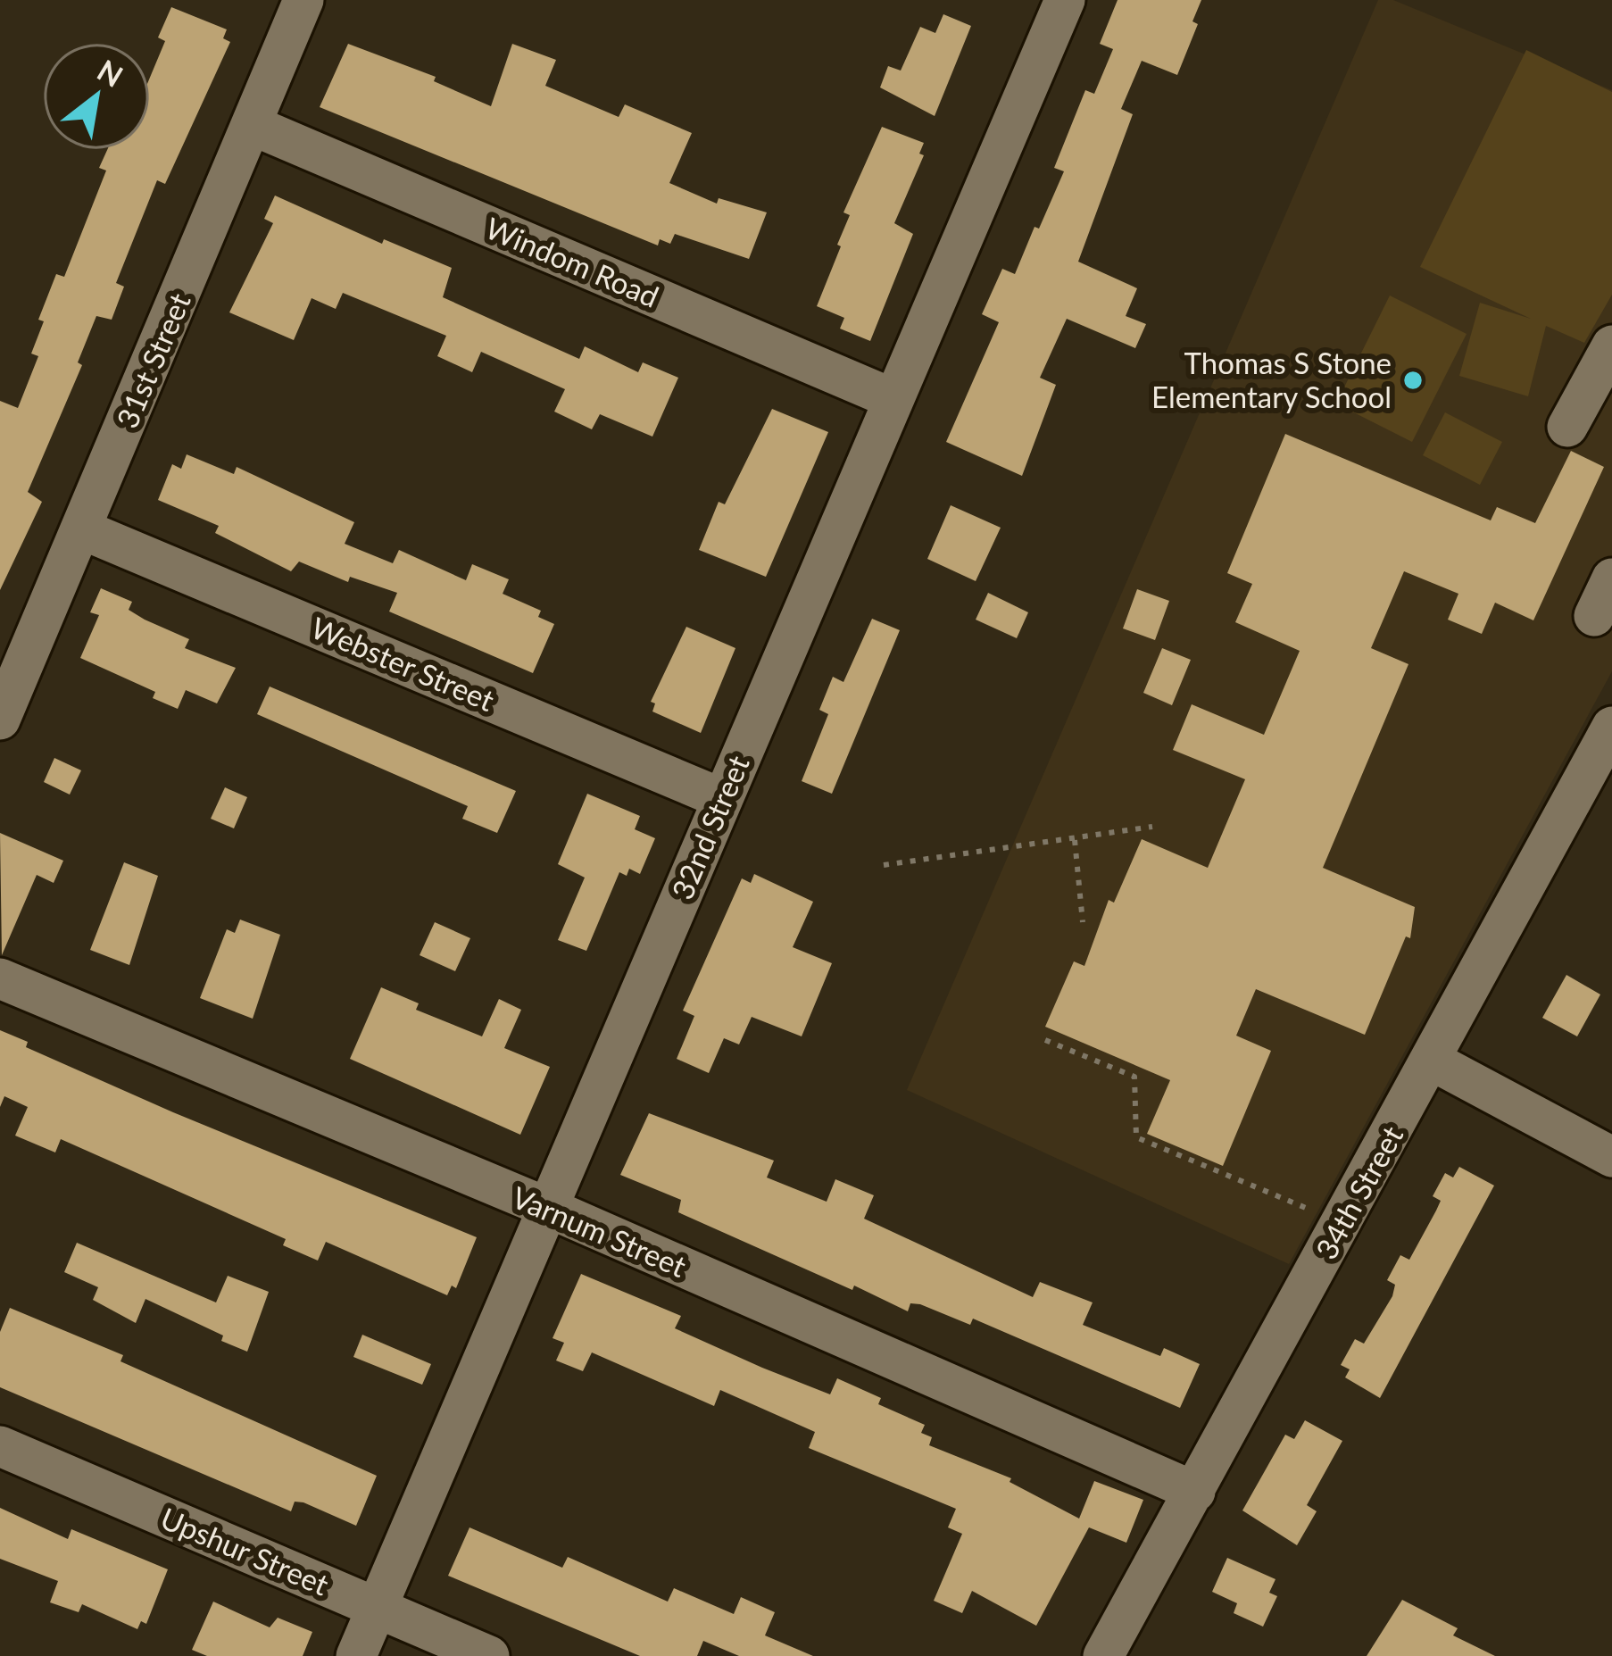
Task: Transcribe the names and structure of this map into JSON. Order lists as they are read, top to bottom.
{
  "streets": {
    "street": [
      "Windom Road",
      "31st Street",
      "Webster Street",
      "32nd Street",
      "34th Street",
      "Varnum Street",
      "Upshur Street"
    ]
  },
  "crossings": [
    ["Windom Road", "31st Street"],
    ["Windom Road", "32nd Street"],
    ["31st Street", "Webster Street"],
    ["Webster Street", "32nd Street"],
    ["32nd Street", "Varnum Street"],
    ["32nd Street", "Upshur Street"],
    ["34th Street", "Varnum Street"]
  ],
  "places": ["Thomas S Stone Elementary School"],
  "north": "top right"
}
